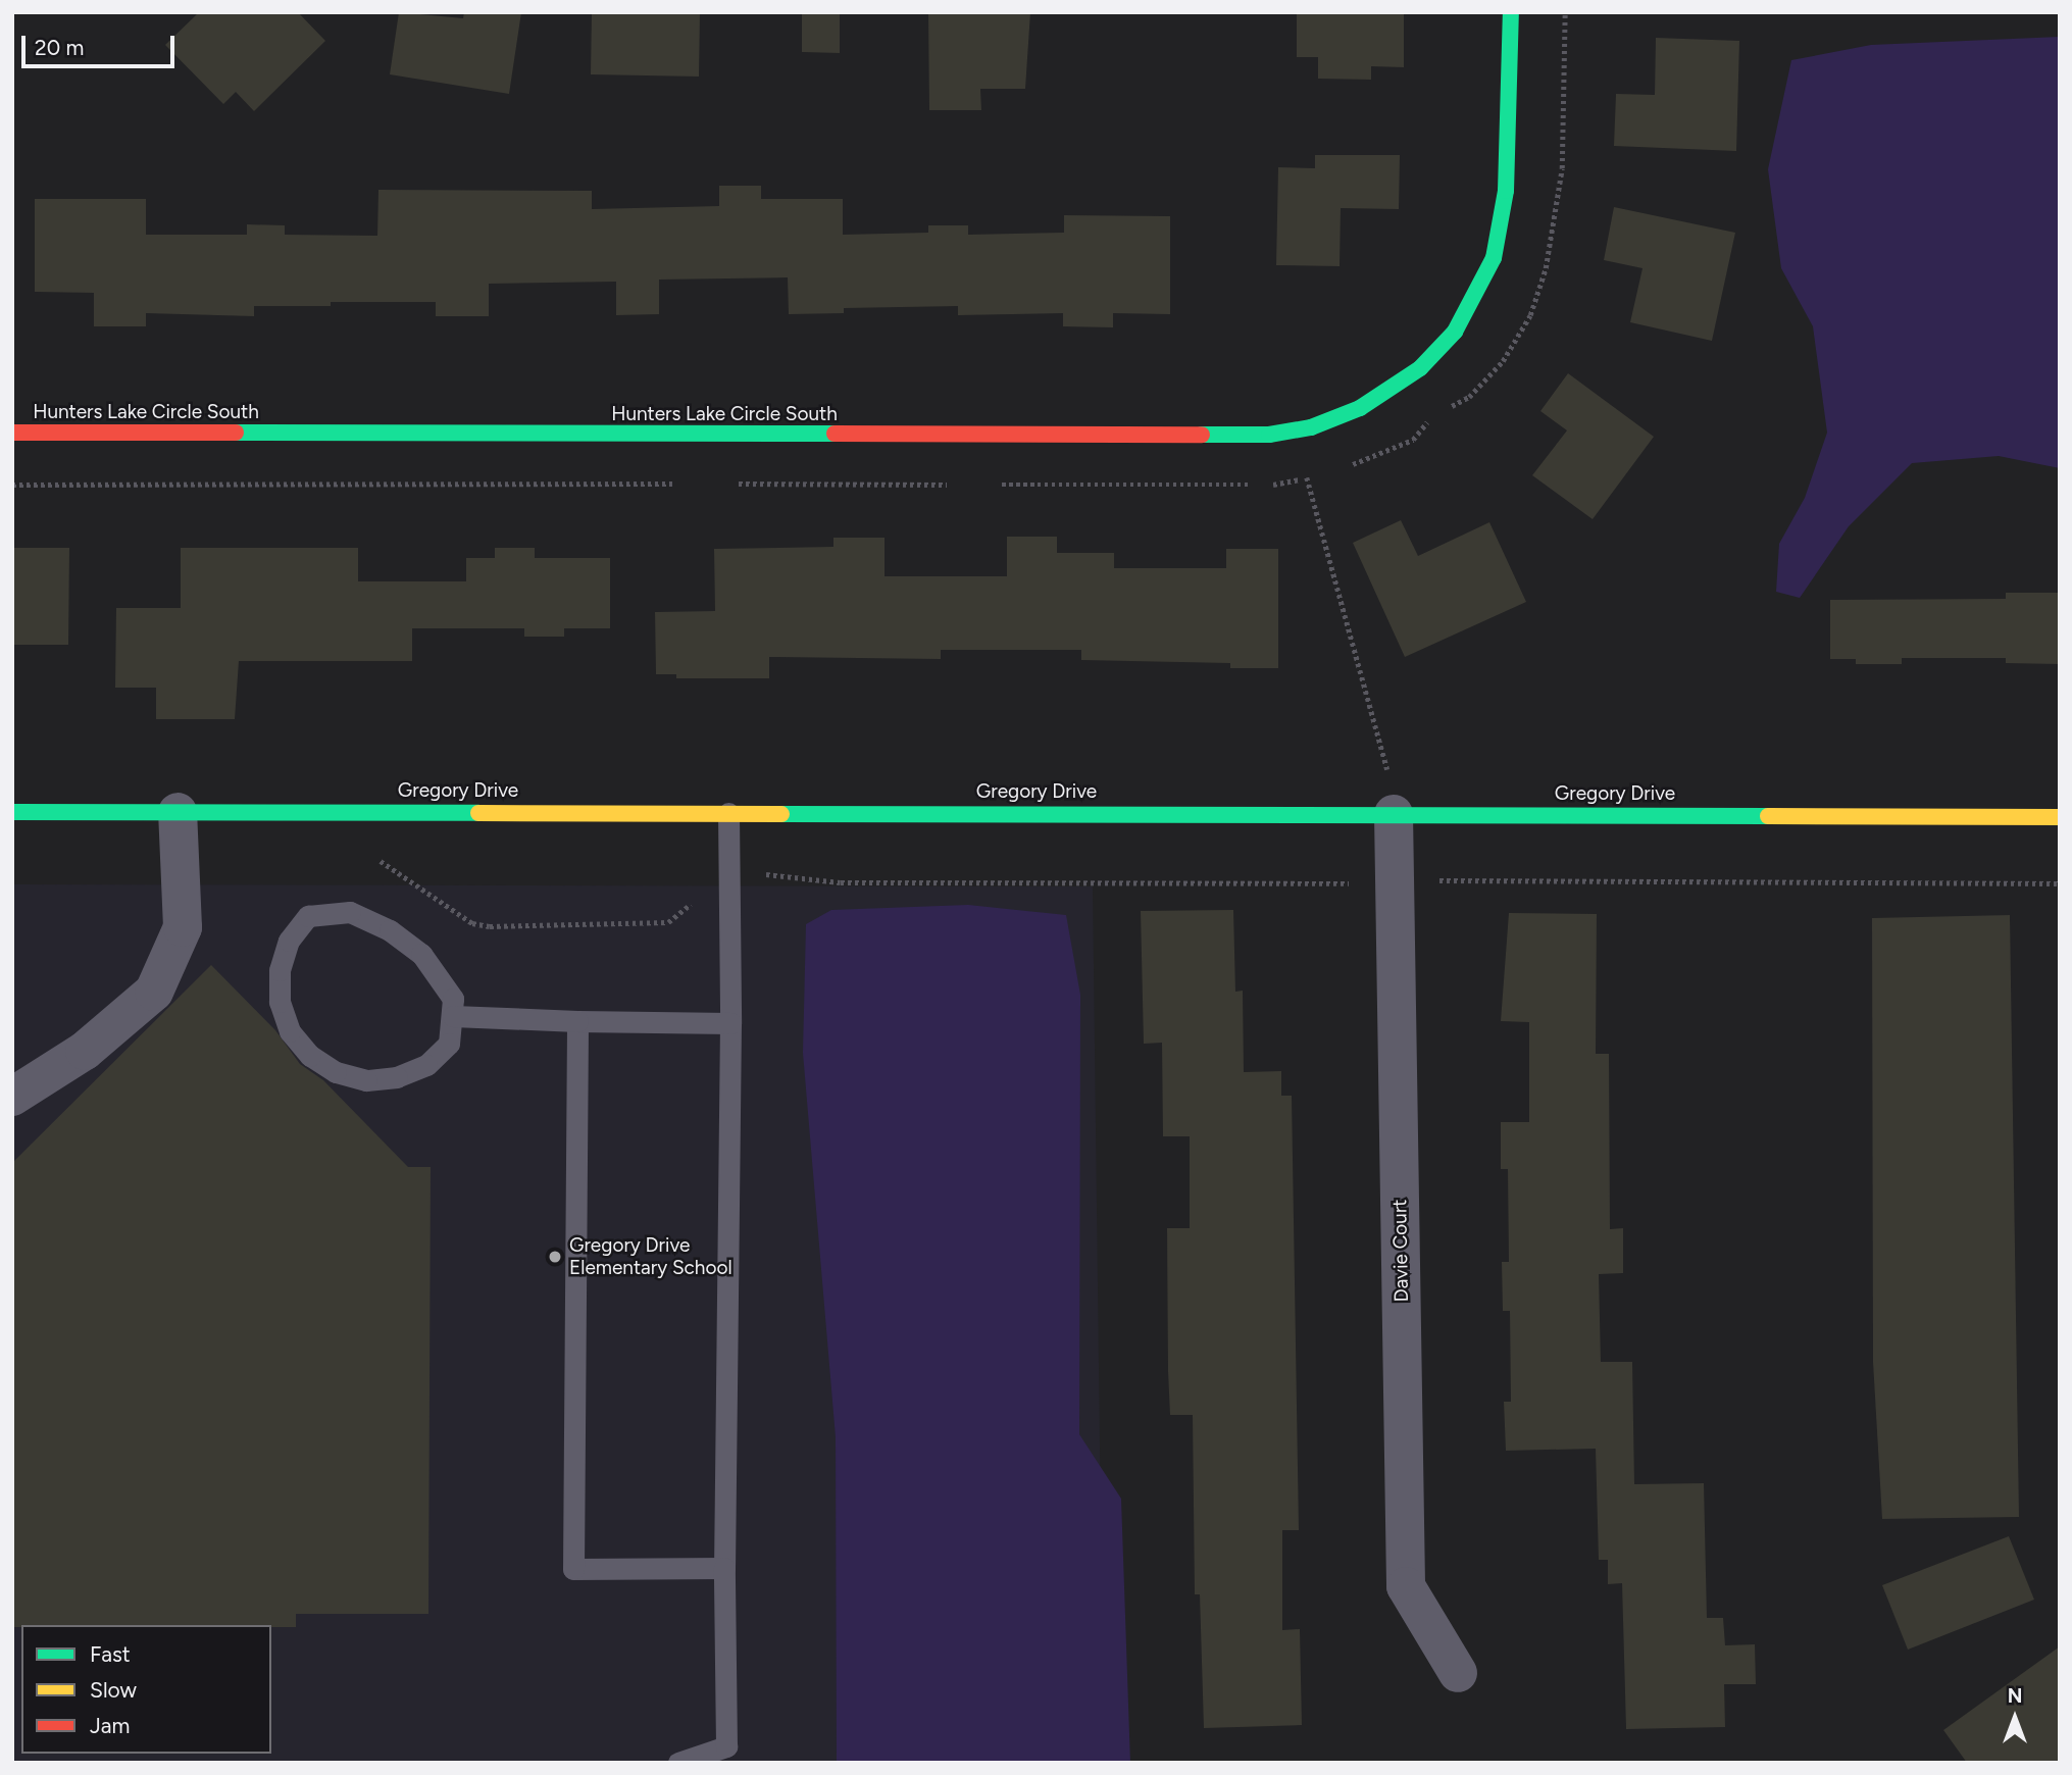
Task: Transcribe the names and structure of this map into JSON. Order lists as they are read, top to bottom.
{
  "streets": {
    "street": ["Hunters Lake Circle South", "Gregory Drive", "Davie Court"]
  },
  "crossings": [
    ["Gregory Drive", "Davie Court"]
  ],
  "places": ["Gregory Drive Elementary School"],
  "legend": ["Fast", "Slow", "Jam"],
  "scale_bar": "20 m",
  "north": "top"
}
